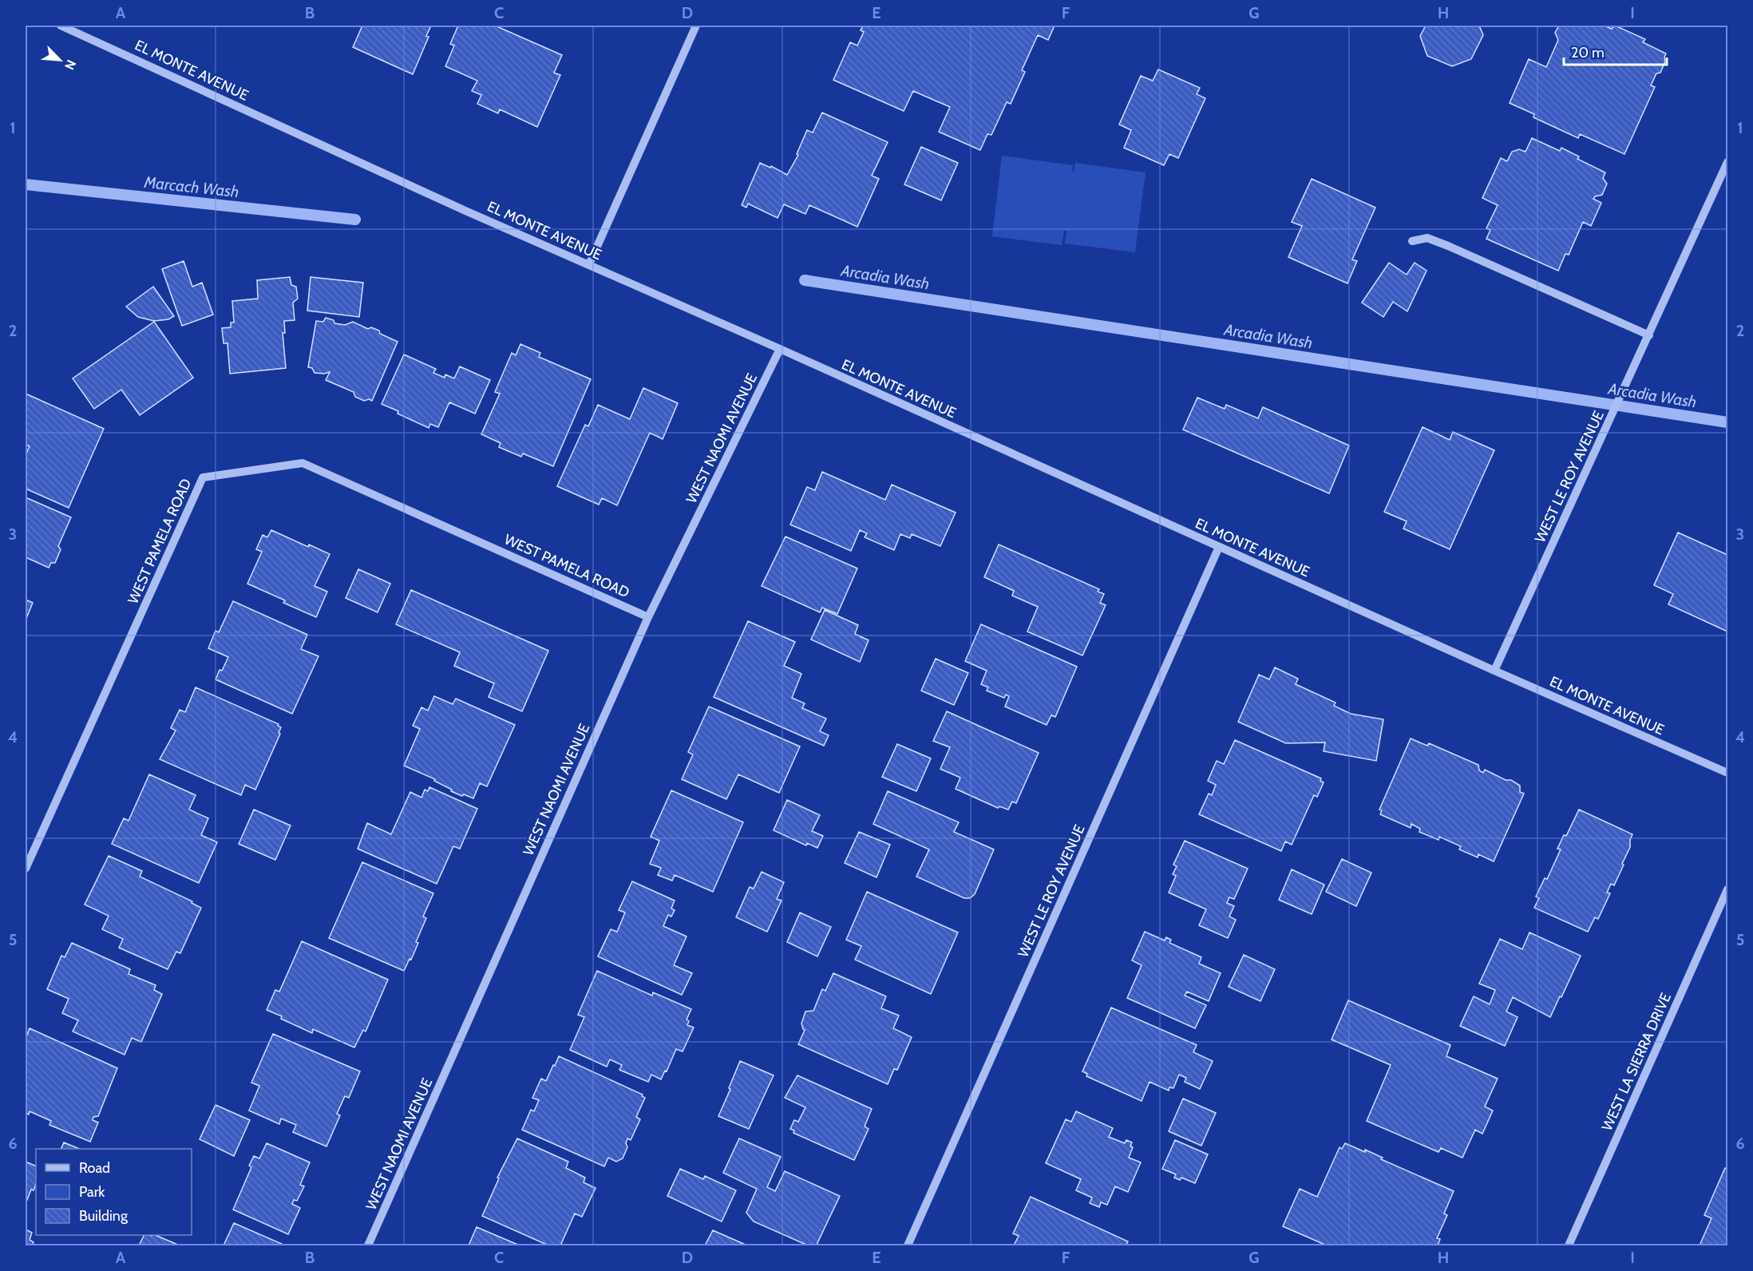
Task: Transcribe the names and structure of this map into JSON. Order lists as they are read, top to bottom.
{
  "streets": {
    "street": [
      "EL MONTE AVENUE",
      "WEST NAOMI AVENUE",
      "WEST LE ROY AVENUE",
      "WEST PAMELA ROAD",
      "WEST LA SIERRA DRIVE"
    ]
  },
  "crossings": [
    ["EL MONTE AVENUE", "WEST NAOMI AVENUE"],
    ["EL MONTE AVENUE", "WEST LE ROY AVENUE"],
    ["WEST NAOMI AVENUE", "WEST PAMELA ROAD"]
  ],
  "water": ["Marcach Wash", "Arcadia Wash"],
  "legend": ["Road", "Park", "Building"],
  "scale_bar": "20 m",
  "north": "bottom right",
  "grid": {
    "columns": [
      "A",
      "B",
      "C",
      "D",
      "E",
      "F",
      "G",
      "H",
      "I"
    ],
    "rows": [
      "1",
      "2",
      "3",
      "4",
      "5",
      "6"
    ]
  }
}
